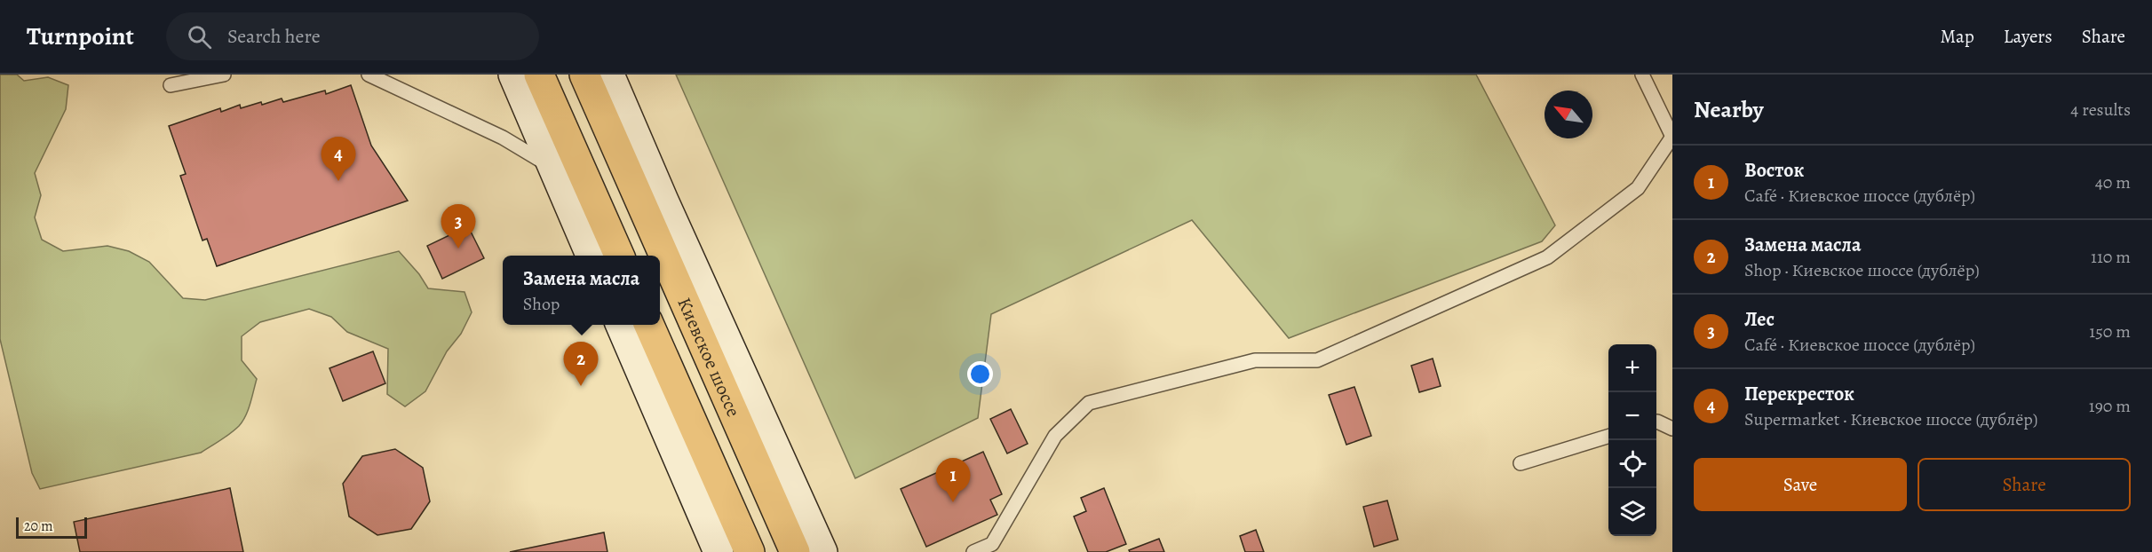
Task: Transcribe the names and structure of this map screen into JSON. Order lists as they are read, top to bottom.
{
  "streets": {
    "highway": ["Киевское шоссе"]
  },
  "scale_bar": "20 m",
  "north": "top left",
  "page": {
    "header": "Turnpoint",
    "search": "Search here",
    "nav": ["Map", "Layers", "Share"],
    "heading": ["Nearby", "4 results"],
    "pins": [
      "4",
      "3",
      "2",
      "1"
    ],
    "list": [
      {
        "mark": "1",
        "name": "Восток",
        "note": "Café · Киевское шоссе (дублёр)",
        "value": "40 m"
      },
      {
        "mark": "2",
        "name": "Замена масла",
        "note": "Shop · Киевское шоссе (дублёр)",
        "value": "110 m"
      },
      {
        "mark": "3",
        "name": "Лес",
        "note": "Café · Киевское шоссе (дублёр)",
        "value": "150 m"
      },
      {
        "mark": "4",
        "name": "Перекресток",
        "note": "Supermarket · Киевское шоссе (дублёр)",
        "value": "190 m"
      }
    ],
    "popup": ["Замена масла", "Shop"],
    "map_buttons": ["+", "−"],
    "buttons": ["Save", "Share"],
    "scale": "20 m"
  }
}
